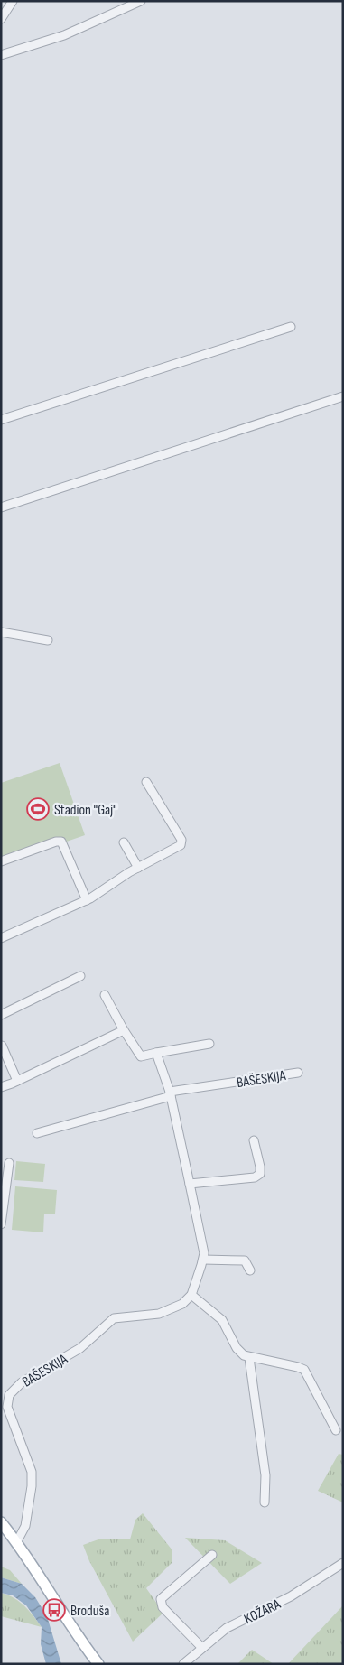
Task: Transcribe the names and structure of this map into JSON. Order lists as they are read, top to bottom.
{
  "streets": {
    "street": ["BAŠESKIJA", "KOŽARA"]
  },
  "places": {
    "sports": ["Stadion \"Gaj\""],
    "bus stop": ["Broduša"]
  }
}
